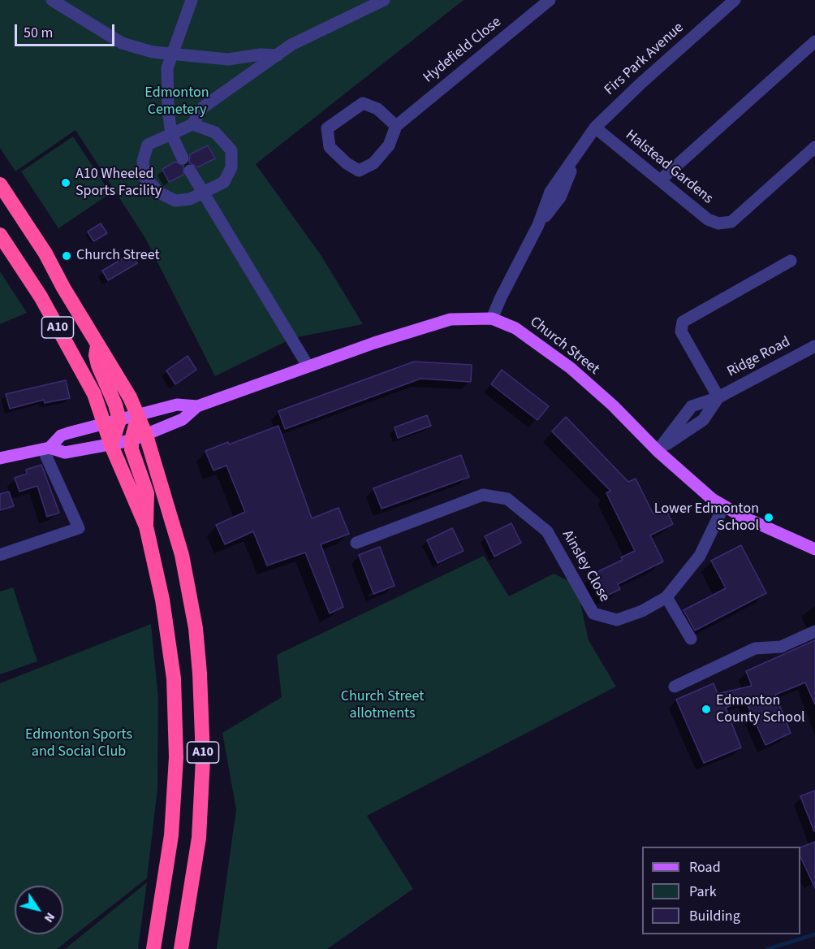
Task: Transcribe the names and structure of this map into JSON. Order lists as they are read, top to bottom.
{
  "streets": {
    "highway": ["A10"],
    "main road": ["Church Street"],
    "street": [
      "Hydefield Close",
      "Firs Park Avenue",
      "Halstead Gardens",
      "Ridge Road",
      "Ainsley Close"
    ]
  },
  "crossings": [
    ["Firs Park Avenue", "Halstead Gardens"],
    ["Firs Park Avenue", "Church Street"],
    ["A10", "Church Street"],
    ["Church Street", "Ridge Road"],
    ["Church Street", "Ainsley Close"]
  ],
  "parks": ["Edmonton Cemetery", "Church Street allotments", "Edmonton Sports and Social Club"],
  "places": [
    "A10 Wheeled Sports Facility",
    "Church Street",
    "Lower Edmonton School",
    "Edmonton County School"
  ],
  "legend": ["Road", "Park", "Building"],
  "scale_bar": "50 m",
  "north": "bottom right"
}
